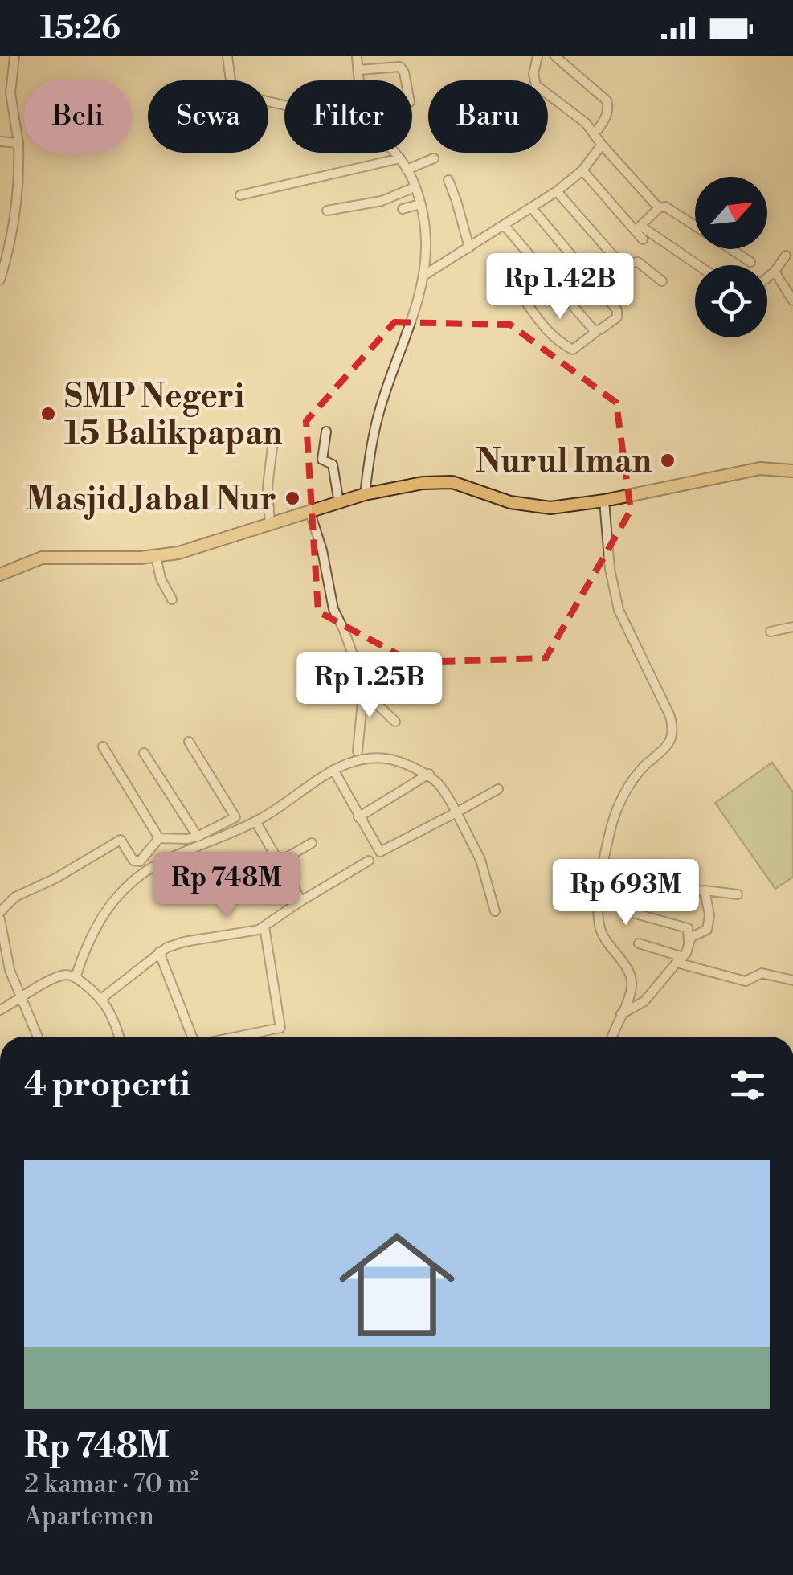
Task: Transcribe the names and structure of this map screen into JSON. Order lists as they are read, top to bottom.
{
  "places": ["SMP Negeri 15 Balikpapan", "Nurul Iman", "Masjid Jabal Nur"],
  "north": "top right",
  "page": {
    "status": "15:26",
    "chip": [
      "Beli",
      "Sewa",
      "Filter",
      "Baru"
    ],
    "price": [
      "Rp 1.42B",
      "Rp 1.25B",
      "Rp 748M",
      "Rp 693M"
    ],
    "heading": "4 properti",
    "list": [
      {
        "name": "Rp 748M",
        "note": "2 kamar · 70 m² · Apartemen"
      }
    ]
  }
}
